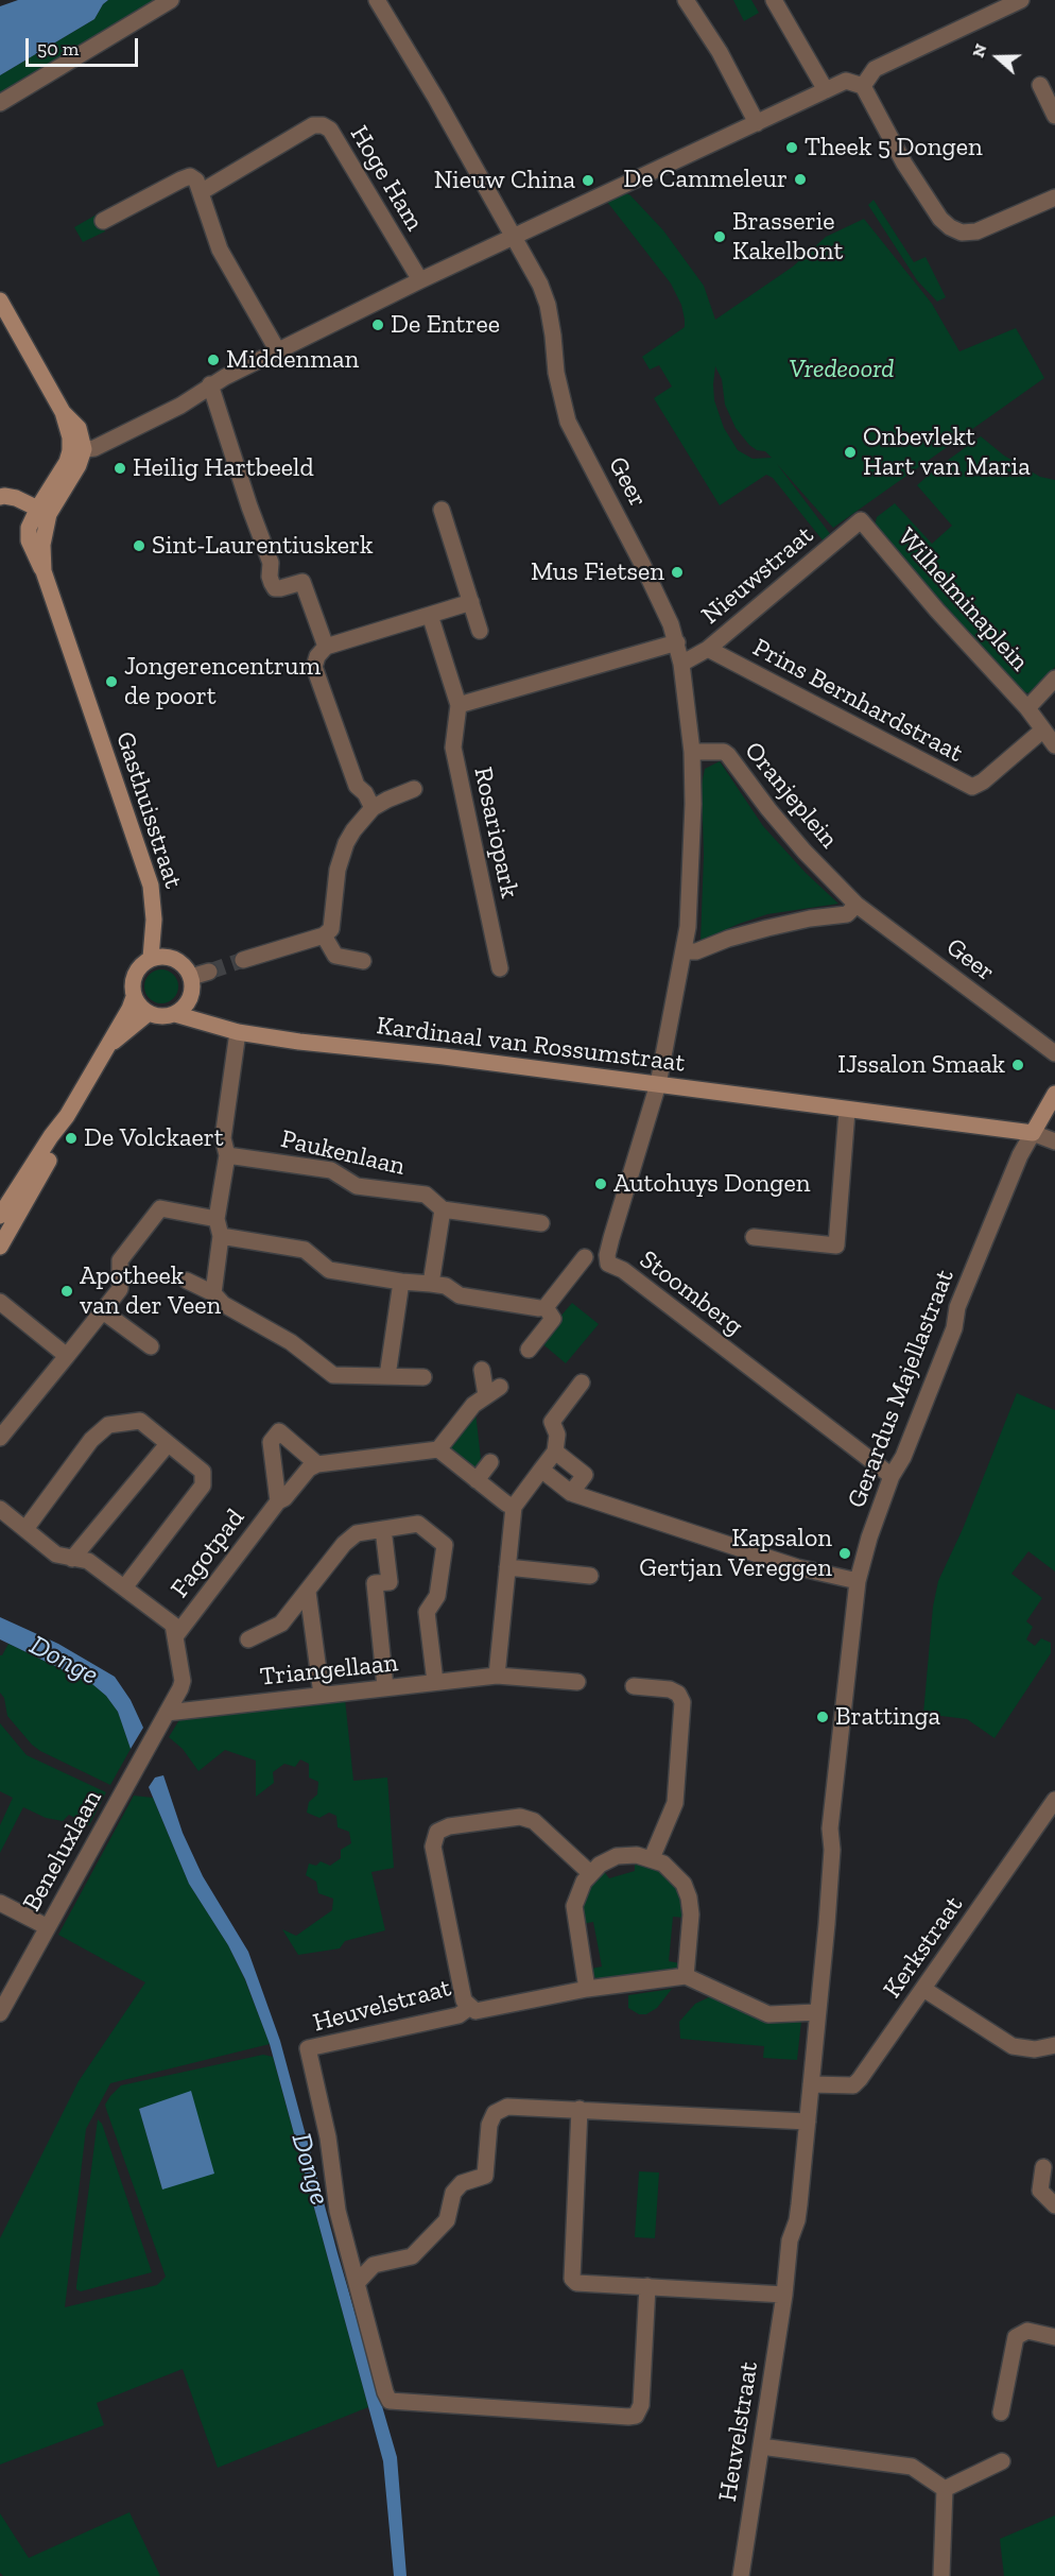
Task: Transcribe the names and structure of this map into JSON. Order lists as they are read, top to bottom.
{
  "streets": {
    "main road": ["Gasthuisstraat", "Kardinaal van Rossumstraat"],
    "street": [
      "Hoge Ham",
      "Geer",
      "Nieuwstraat",
      "Wilhelminaplein",
      "Prins Bernhardstraat",
      "Oranjeplein",
      "Rosariopark",
      "Paukenlaan",
      "Stoomberg",
      "Gerardus Majellastraat",
      "Fagotpad",
      "Triangellaan",
      "Beneluxlaan",
      "Kerkstraat",
      "Heuvelstraat"
    ]
  },
  "crossings": [
    ["Geer", "Nieuwstraat"],
    ["Geer", "Oranjeplein"],
    ["Nieuwstraat", "Wilhelminaplein"],
    ["Nieuwstraat", "Prins Bernhardstraat"],
    ["Gasthuisstraat", "Kardinaal van Rossumstraat"],
    ["Kardinaal van Rossumstraat", "Stoomberg"],
    ["Kardinaal van Rossumstraat", "Gerardus Majellastraat"],
    ["Stoomberg", "Gerardus Majellastraat"],
    ["Gerardus Majellastraat", "Heuvelstraat"],
    ["Fagotpad", "Beneluxlaan"],
    ["Triangellaan", "Beneluxlaan"],
    ["Kerkstraat", "Heuvelstraat"]
  ],
  "water": ["Donge"],
  "parks": ["Vredeoord"],
  "places": [
    "Theek 5 Dongen",
    "De Cammeleur",
    "Nieuw China",
    "Brasserie Kakelbont",
    "De Entree",
    "Middenman",
    "Onbevlekt Hart van Maria",
    "Heilig Hartbeeld",
    "Sint-Laurentiuskerk",
    "Mus Fietsen",
    "Jongerencentrum de poort",
    "IJssalon Smaak",
    "De Volckaert",
    "Autohuys Dongen",
    "Apotheek van der Veen",
    "Kapsalon Gertjan Vereggen",
    "Brattinga"
  ],
  "scale_bar": "50 m",
  "north": "left"
}
